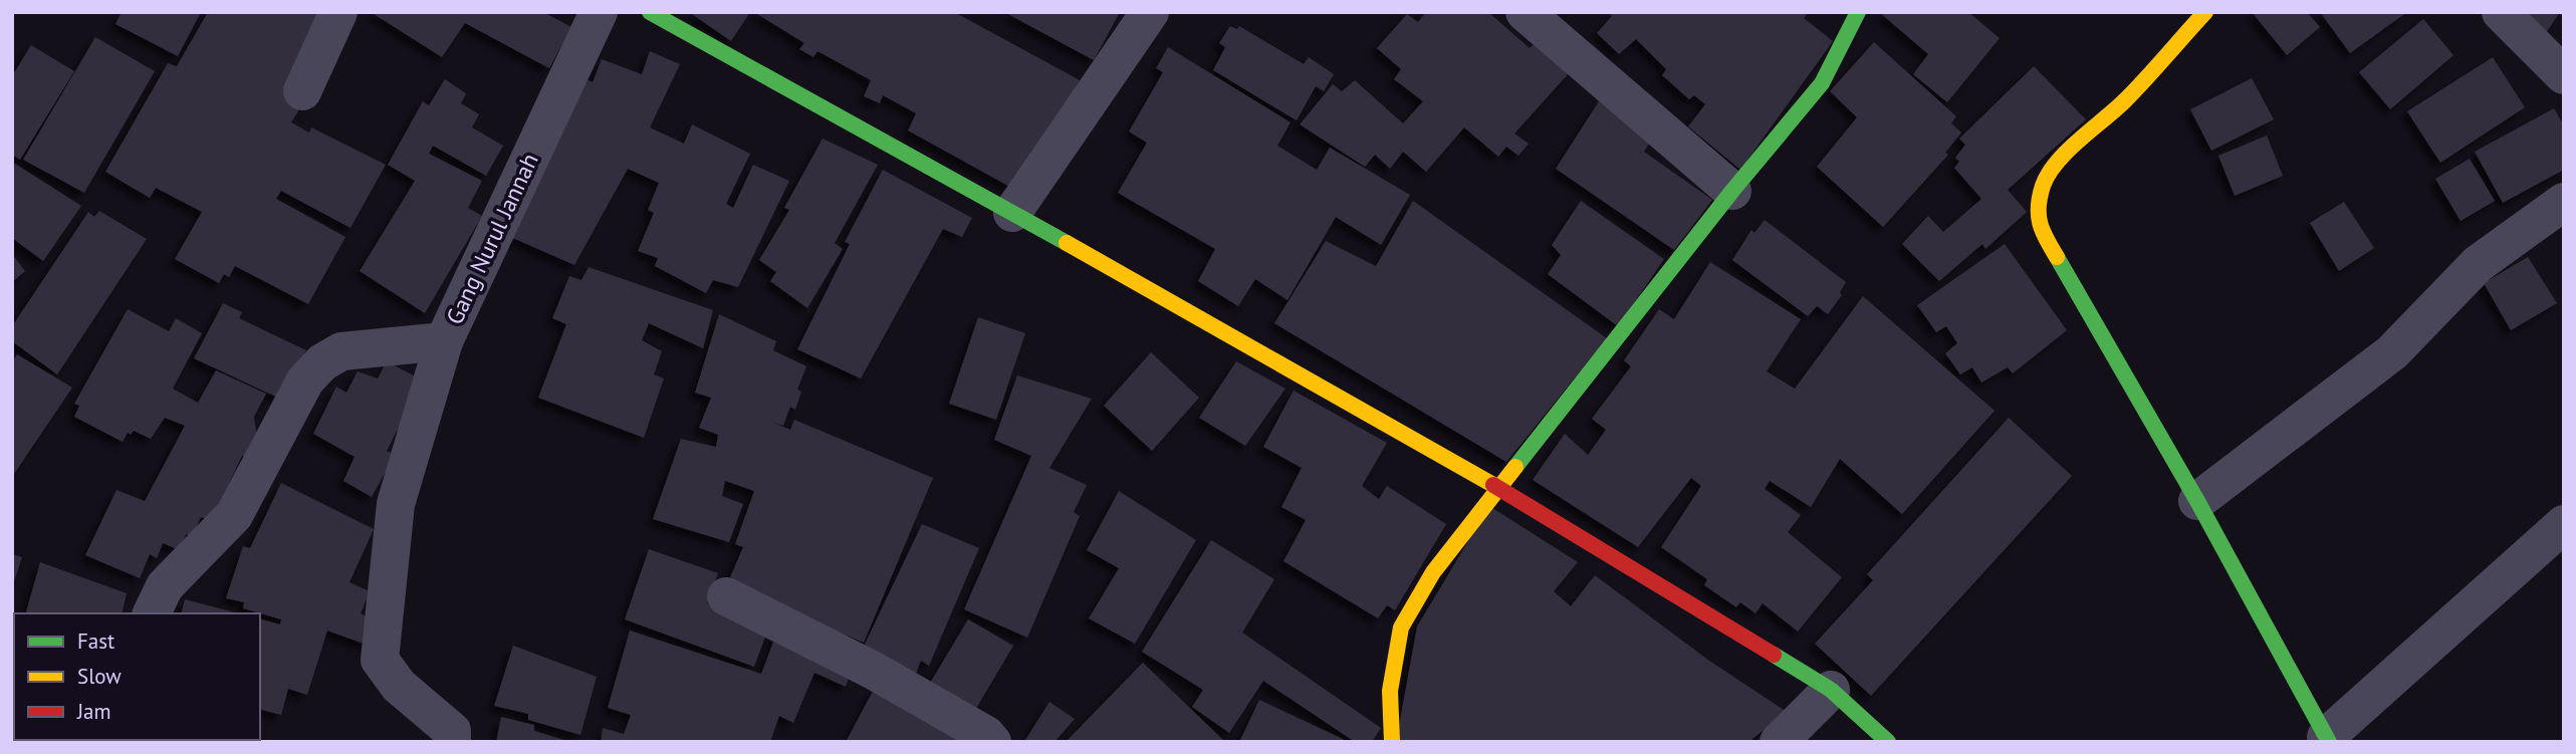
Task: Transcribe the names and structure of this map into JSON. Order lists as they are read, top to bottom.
{
  "streets": {
    "street": ["Gang Nurul Jannah"]
  },
  "legend": ["Fast", "Slow", "Jam"]
}
